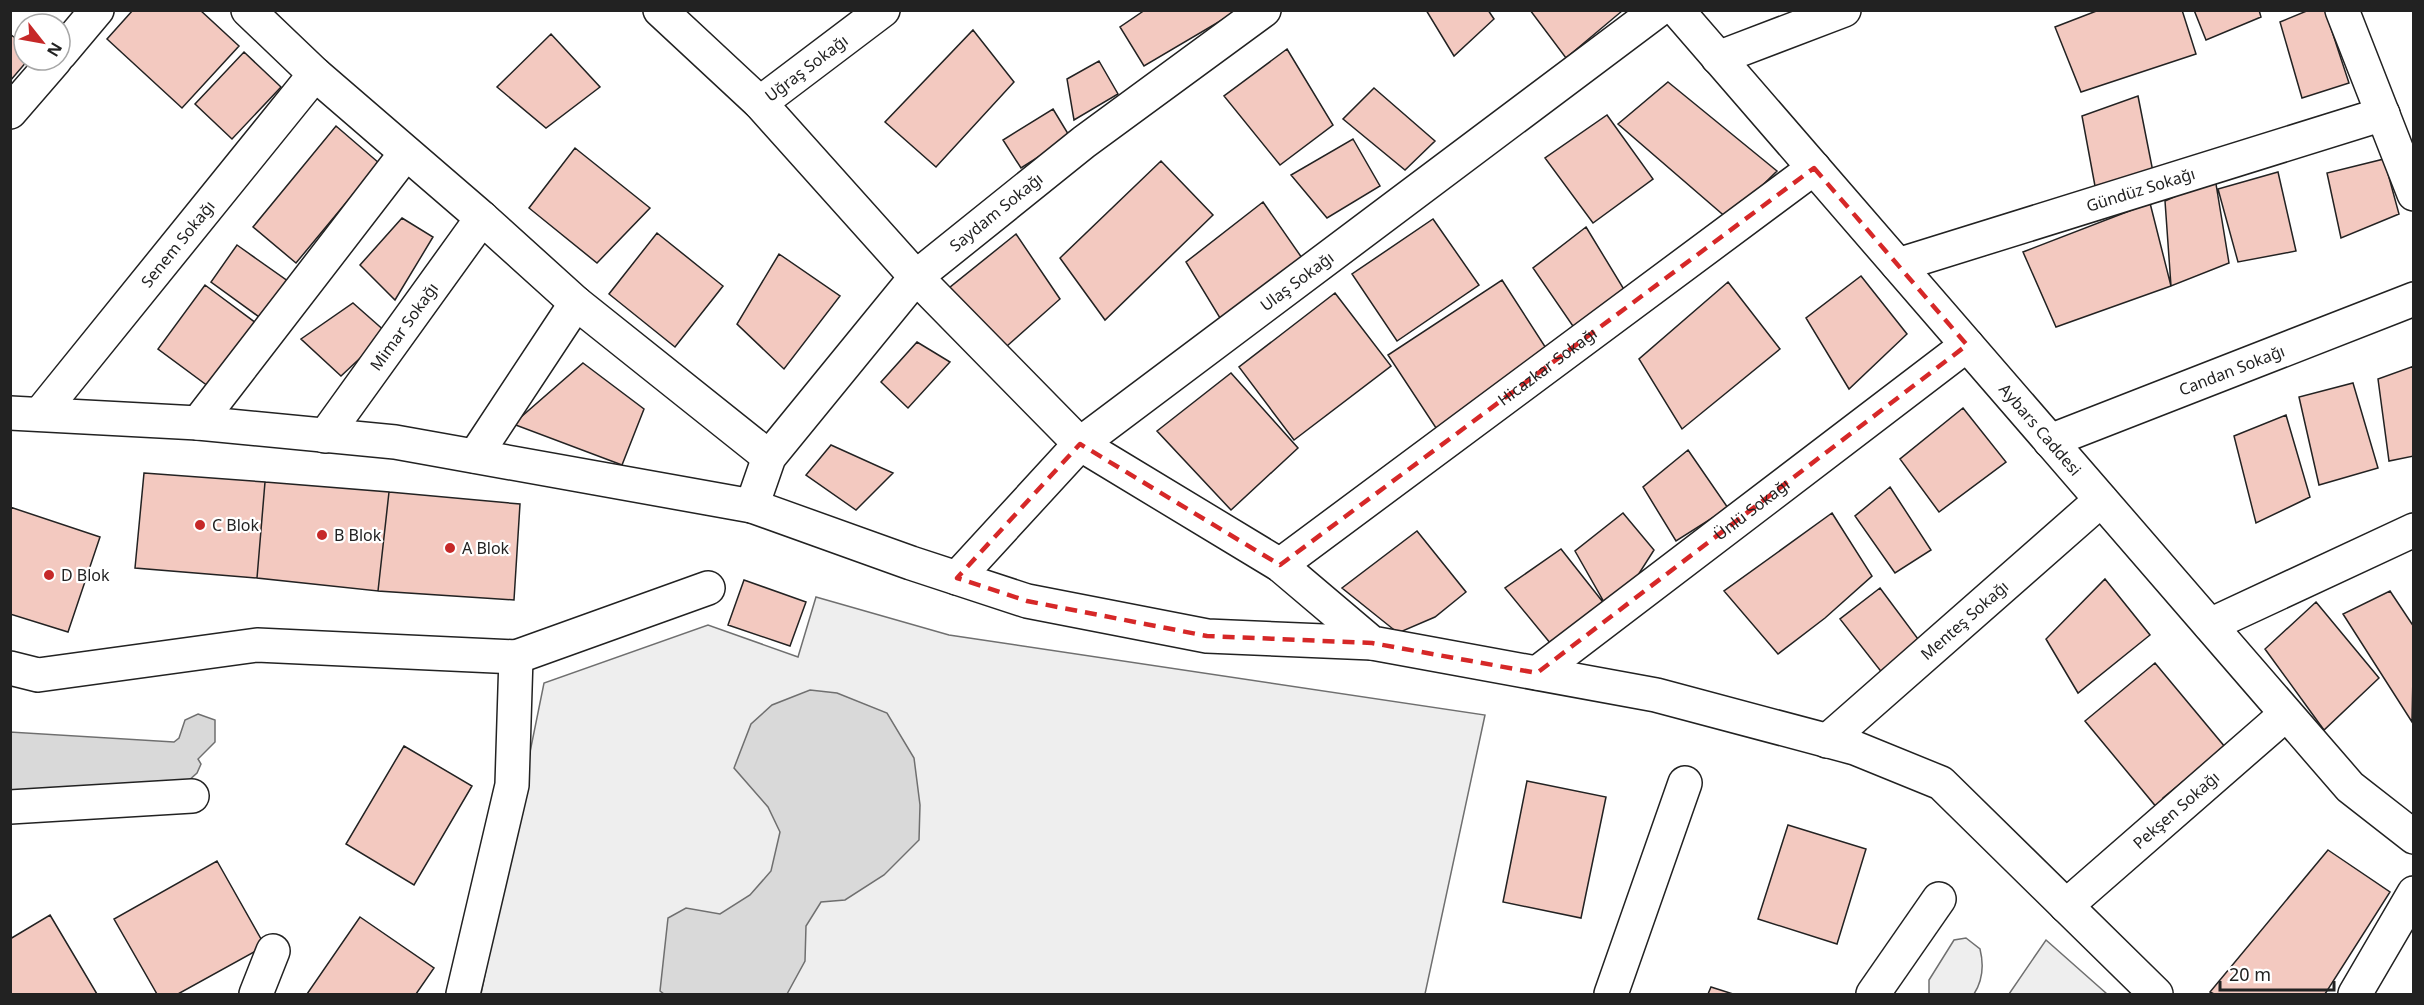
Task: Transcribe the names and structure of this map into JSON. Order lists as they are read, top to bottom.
{
  "streets": {
    "street": [
      "Uğraş Sokağı",
      "Gündüz Sokağı",
      "Saydam Sokağı",
      "Senem Sokağı",
      "Ulaş Sokağı",
      "Mimar Sokağı",
      "Hicazkar Sokağı",
      "Candan Sokağı",
      "Aybars Caddesi",
      "Ünlü Sokağı",
      "Menteş Sokağı",
      "Pekşen Sokağı"
    ]
  },
  "crossings": [
    ["Gündüz Sokağı", "Aybars Caddesi"],
    ["Hicazkar Sokağı", "Aybars Caddesi"],
    ["Candan Sokağı", "Aybars Caddesi"],
    ["Aybars Caddesi", "Ünlü Sokağı"],
    ["Aybars Caddesi", "Menteş Sokağı"],
    ["Aybars Caddesi", "Pekşen Sokağı"]
  ],
  "places": [
    "C Blok",
    "B Blok",
    "A Blok",
    "D Blok"
  ],
  "scale_bar": "20 m",
  "north": "bottom right"
}
